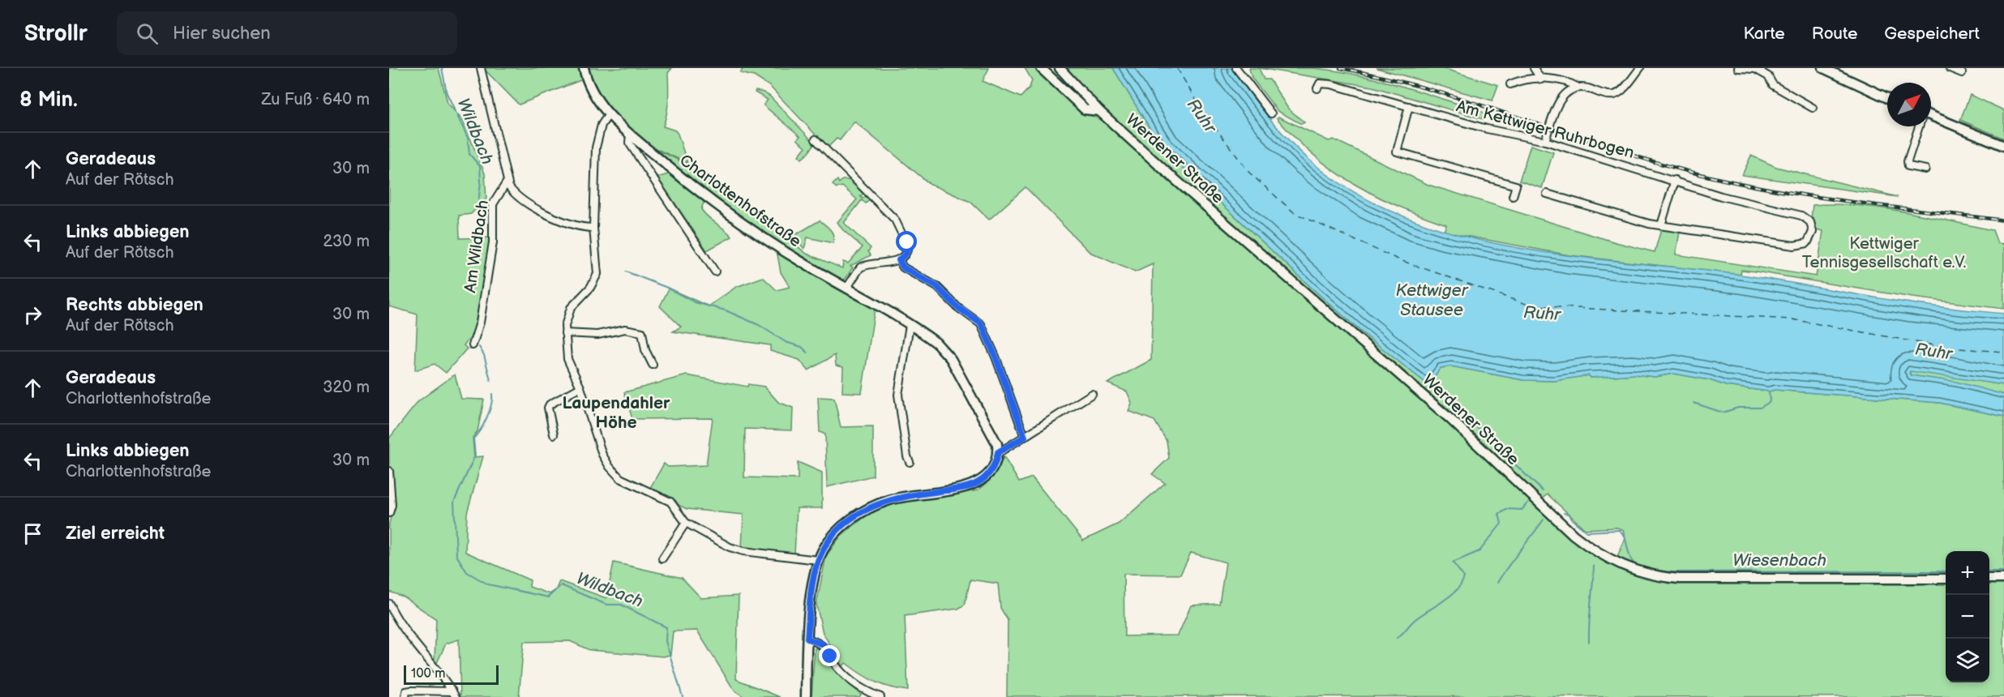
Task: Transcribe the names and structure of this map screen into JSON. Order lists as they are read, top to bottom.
{
  "streets": {
    "main road": ["Werdener Straße", "Charlottenhofstraße"],
    "street": ["Am Kettwiger Ruhrbogen", "Am Wildbach"]
  },
  "districts": ["Laupendahler Höhe"],
  "water": [
    "Ruhr",
    "Wildbach",
    "Kettwiger Stausee",
    "Wiesenbach"
  ],
  "parks": ["Kettwiger Tennisgesellschaft e.V."],
  "scale_bar": "100 m",
  "north": "top right",
  "page": {
    "header": "Strollr",
    "search": "Hier suchen",
    "nav": ["Karte", "Route", "Gespeichert"],
    "heading": ["8 Min.", "Zu Fuß · 640 m"],
    "list": [
      ["Geradeaus", "Auf der Rötsch", "30 m"],
      ["Links abbiegen", "Auf der Rötsch", "230 m"],
      ["Rechts abbiegen", "Auf der Rötsch", "30 m"],
      ["Geradeaus", "Charlottenhofstraße", "320 m"],
      ["Links abbiegen", "Charlottenhofstraße", "30 m"],
      "Ziel erreicht"
    ],
    "map_buttons": ["+", "−"],
    "scale": "100 m"
  }
}
